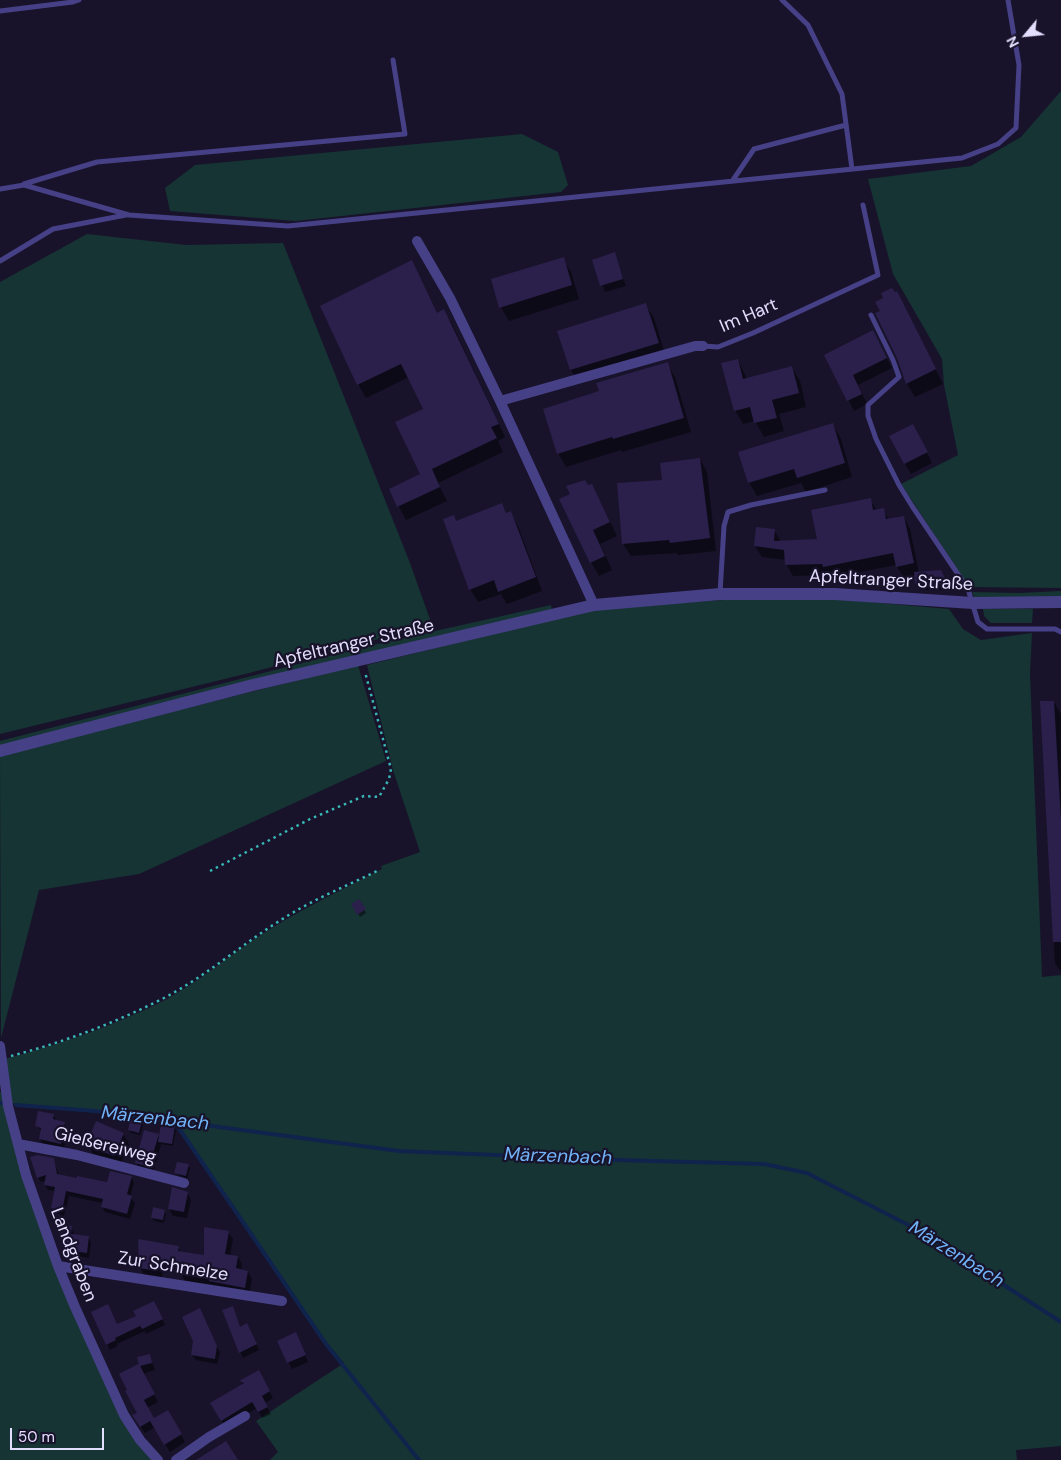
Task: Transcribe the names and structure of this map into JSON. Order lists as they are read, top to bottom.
{
  "streets": {
    "street": [
      "Im Hart",
      "Apfeltranger Straße",
      "Gießereiweg",
      "Landgraben",
      "Zur Schmelze"
    ]
  },
  "crossings": [
    ["Gießereiweg", "Landgraben"],
    ["Landgraben", "Zur Schmelze"]
  ],
  "water": ["Märzenbach"],
  "scale_bar": "50 m",
  "north": "bottom left"
}
